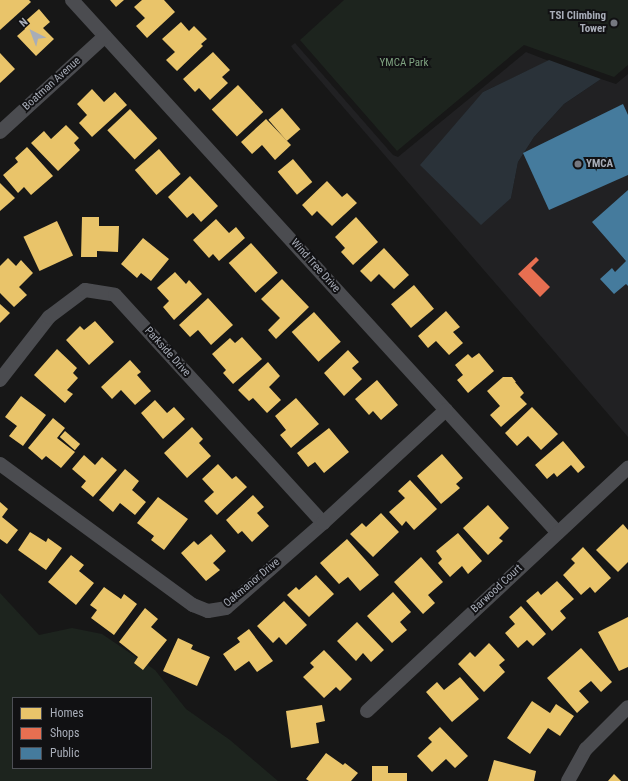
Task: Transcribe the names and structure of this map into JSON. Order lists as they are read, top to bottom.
{
  "streets": {
    "street": [
      "Boatman Avenue",
      "Wind Tree Drive",
      "Parkside Drive",
      "Oakmanor Drive",
      "Barwood Court"
    ]
  },
  "crossings": [
    ["Boatman Avenue", "Wind Tree Drive"],
    ["Wind Tree Drive", "Oakmanor Drive"],
    ["Wind Tree Drive", "Barwood Court"],
    ["Parkside Drive", "Oakmanor Drive"]
  ],
  "parks": ["YMCA Park"],
  "places": ["TSI Climbing Tower", "YMCA"],
  "legend": ["Homes", "Shops", "Public"],
  "north": "top left"
}
